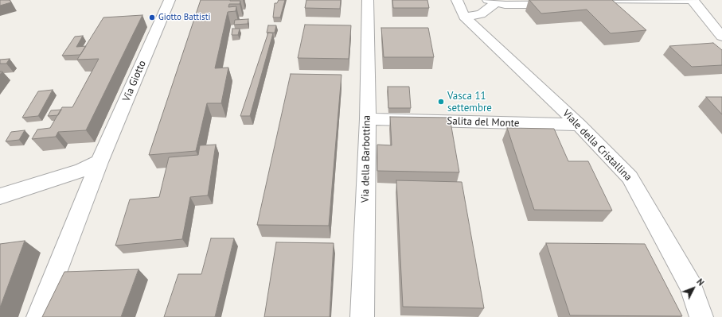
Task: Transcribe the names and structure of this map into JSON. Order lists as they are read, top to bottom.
{
  "streets": {
    "street": [
      "Via Giotto",
      "Salita del Monte",
      "Viale della Cristallina",
      "Via della Barbottina"
    ]
  },
  "crossings": [
    ["Salita del Monte", "Viale della Cristallina"],
    ["Salita del Monte", "Via della Barbottina"]
  ],
  "places": ["Giotto Battisti", "Vasca 11 settembre"],
  "north": "top right"
}
